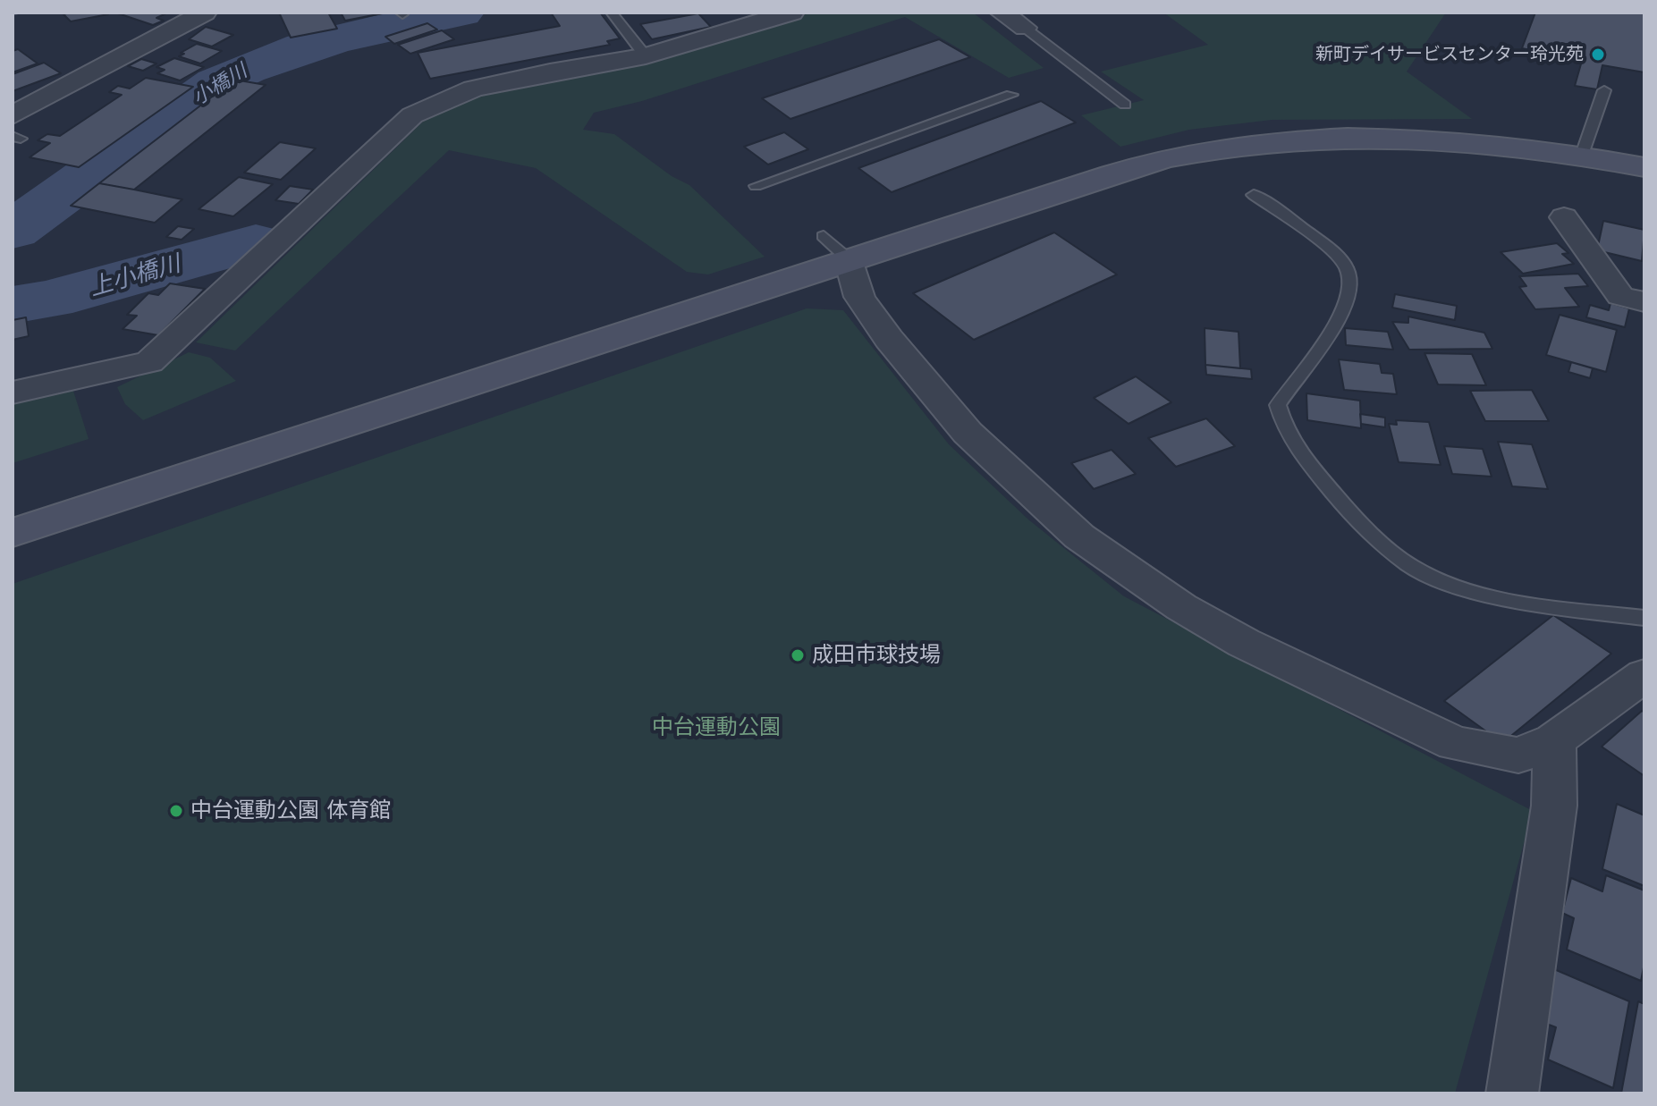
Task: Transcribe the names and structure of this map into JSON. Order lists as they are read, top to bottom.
{
  "water": ["小橋川", "上小橋川"],
  "parks": ["中台運動公園"],
  "places": ["新町デイサービスセンター玲光苑", "成田市球技場", "中台運動公園 体育館"]
}
